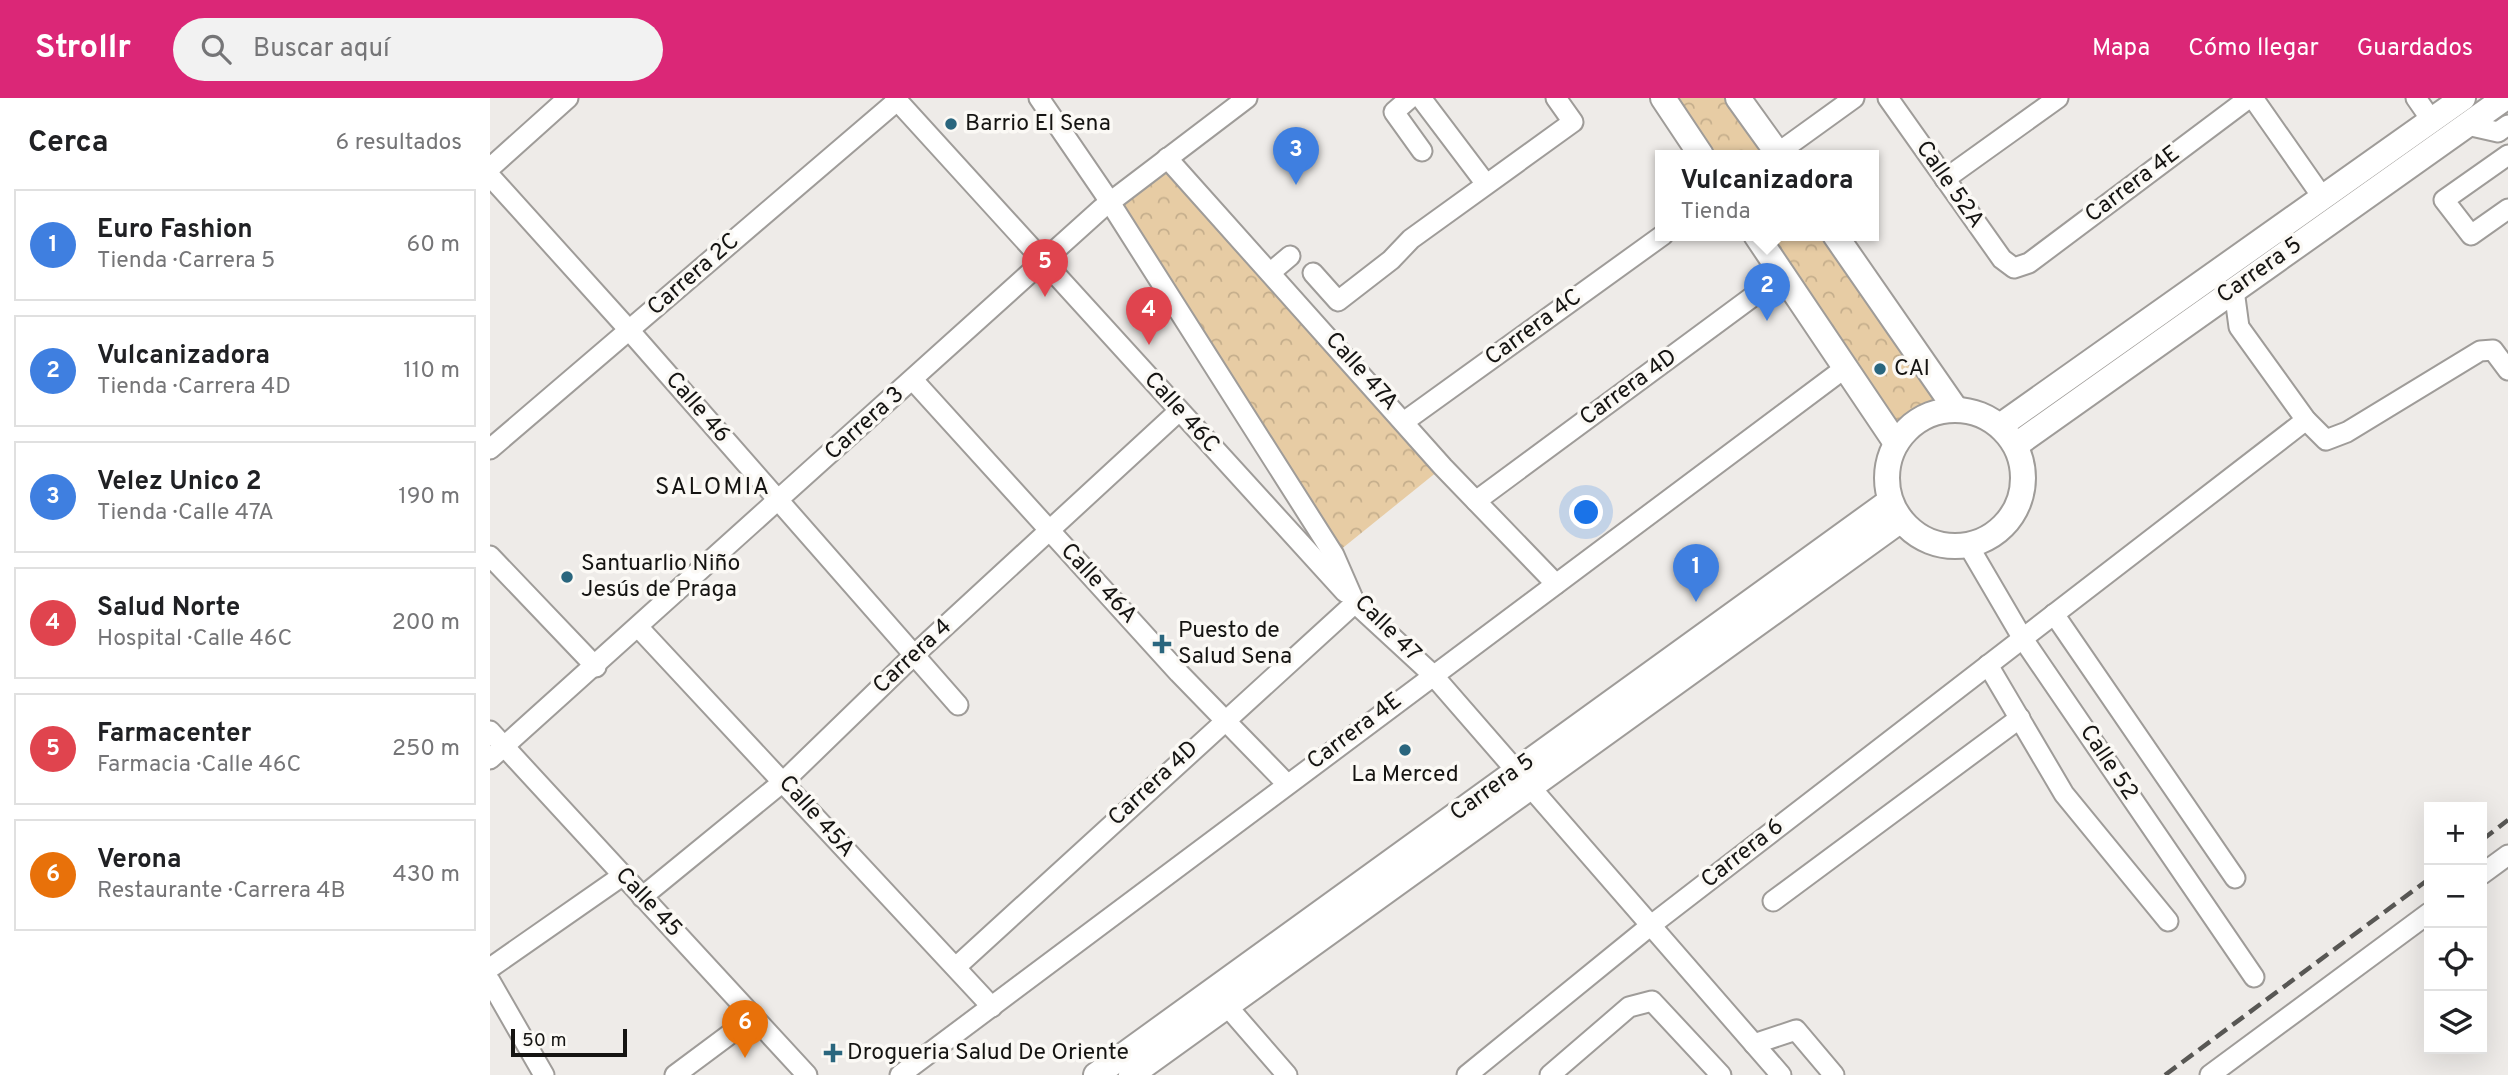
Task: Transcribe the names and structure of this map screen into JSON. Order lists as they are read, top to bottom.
{
  "streets": {
    "main road": ["Carrera 5"],
    "street": [
      "Calle 52A",
      "Carrera 4E",
      "Carrera 2C",
      "Carrera 4C",
      "Calle 47A",
      "Carrera 4D",
      "Calle 46",
      "Calle 46C",
      "Carrera 3",
      "Calle 46A",
      "Calle 47",
      "Carrera 4",
      "Calle 52",
      "Calle 45A",
      "Carrera 6",
      "Calle 45"
    ]
  },
  "crossings": [
    ["Calle 52A", "Carrera 4E"],
    ["Carrera 4E", "Calle 47A"],
    ["Carrera 4E", "Calle 46A"],
    ["Carrera 4E", "Calle 47"],
    ["Carrera 4E", "Calle 45A"],
    ["Carrera 5", "Calle 47"],
    ["Carrera 5", "Calle 52"],
    ["Carrera 2C", "Calle 46"],
    ["Carrera 2C", "Calle 46C"],
    ["Carrera 4C", "Calle 47A"],
    ["Calle 47A", "Carrera 4D"],
    ["Calle 47A", "Carrera 3"],
    ["Carrera 4D", "Calle 46C"],
    ["Carrera 4D", "Calle 46A"],
    ["Carrera 4D", "Calle 47"],
    ["Carrera 4D", "Calle 45A"],
    ["Calle 46", "Carrera 3"],
    ["Calle 46", "Carrera 4"],
    ["Calle 46C", "Carrera 3"],
    ["Calle 46C", "Calle 47"],
    ["Calle 46C", "Carrera 4"],
    ["Carrera 3", "Calle 46A"],
    ["Carrera 3", "Calle 47"],
    ["Carrera 3", "Calle 45A"],
    ["Carrera 3", "Calle 45"],
    ["Calle 46A", "Carrera 4"],
    ["Calle 47", "Carrera 6"],
    ["Carrera 4", "Calle 45A"],
    ["Carrera 4", "Calle 45"],
    ["Calle 52", "Carrera 6"]
  ],
  "districts": ["SALOMIA"],
  "places": {
    "other": [
      "Barrio El Sena",
      "CAI",
      "Santuarlio Niño Jesús de Praga",
      "La Merced"
    ],
    "health": ["Puesto de Salud Sena", "Drogueria Salud De Oriente"]
  },
  "scale_bar": "50 m",
  "page": {
    "header": "Strollr",
    "search": "Buscar aquí",
    "nav": ["Mapa", "Cómo llegar", "Guardados"],
    "heading": ["Cerca", "6 resultados"],
    "pins": [
      "3",
      "5",
      "2",
      "4",
      "1",
      "6"
    ],
    "popup": ["Vulcanizadora", "Tienda"],
    "list": [
      {
        "mark": "1",
        "name": "Euro Fashion",
        "note": "Tienda · Carrera 5",
        "value": "60 m"
      },
      {
        "mark": "2",
        "name": "Vulcanizadora",
        "note": "Tienda · Carrera 4D",
        "value": "110 m"
      },
      {
        "mark": "3",
        "name": "Velez Unico 2",
        "note": "Tienda · Calle 47A",
        "value": "190 m"
      },
      {
        "mark": "4",
        "name": "Salud Norte",
        "note": "Hospital · Calle 46C",
        "value": "200 m"
      },
      {
        "mark": "5",
        "name": "Farmacenter",
        "note": "Farmacia · Calle 46C",
        "value": "250 m"
      },
      {
        "mark": "6",
        "name": "Verona",
        "note": "Restaurante · Carrera 4B",
        "value": "430 m"
      }
    ],
    "map_buttons": ["+", "−"],
    "scale": "50 m"
  }
}
